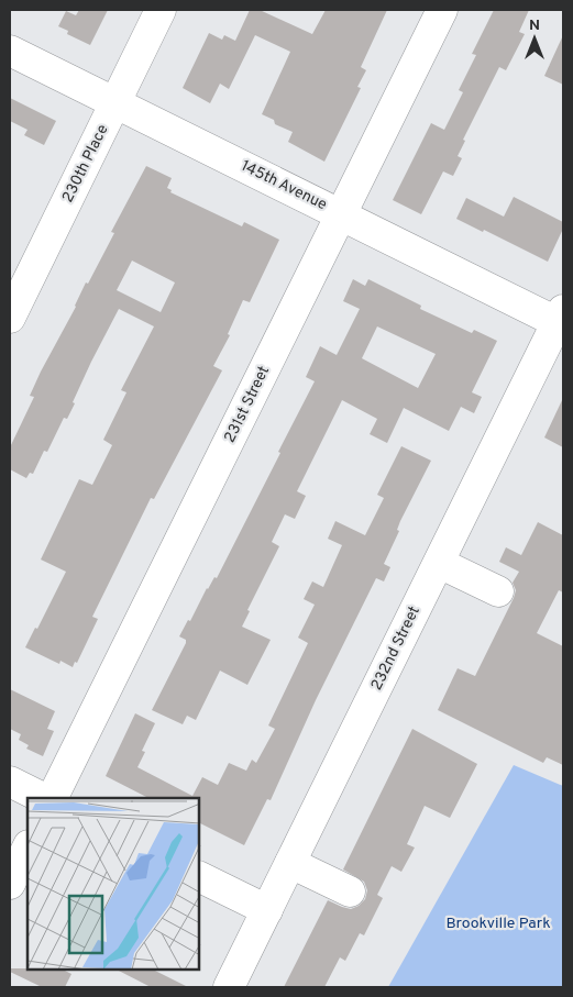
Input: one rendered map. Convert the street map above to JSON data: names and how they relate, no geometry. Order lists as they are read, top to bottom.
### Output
{
  "streets": {
    "street": [
      "230th Place",
      "145th Avenue",
      "231st Street",
      "232nd Street"
    ]
  },
  "crossings": [
    ["230th Place", "145th Avenue"],
    ["145th Avenue", "231st Street"],
    ["145th Avenue", "232nd Street"]
  ],
  "parks": ["Brookville Park"],
  "north": "top"
}
